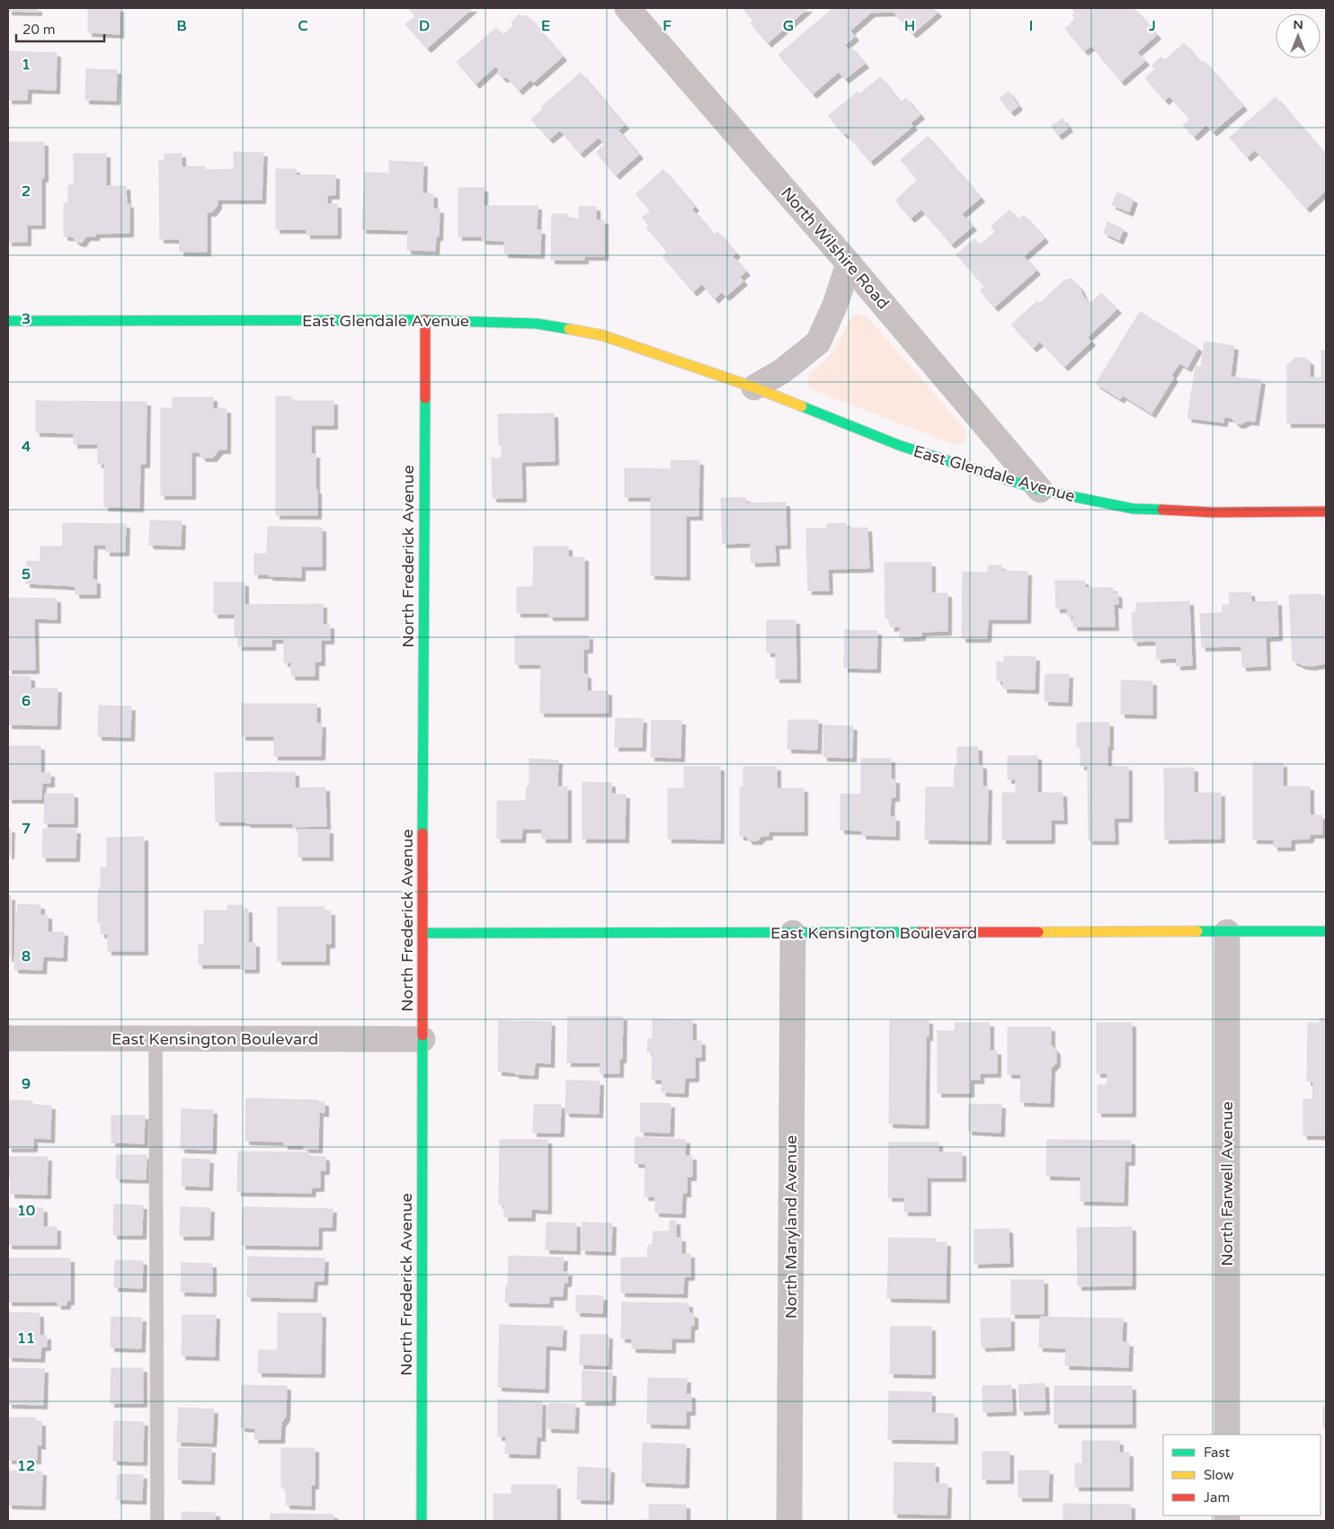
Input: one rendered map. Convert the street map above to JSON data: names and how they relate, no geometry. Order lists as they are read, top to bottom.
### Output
{
  "streets": {
    "street": [
      "North Wilshire Road",
      "East Glendale Avenue",
      "North Frederick Avenue",
      "East Kensington Boulevard",
      "North Farwell Avenue",
      "North Maryland Avenue"
    ]
  },
  "crossings": [
    ["North Wilshire Road", "East Glendale Avenue"],
    ["East Glendale Avenue", "North Frederick Avenue"],
    ["North Frederick Avenue", "East Kensington Boulevard"],
    ["East Kensington Boulevard", "North Farwell Avenue"],
    ["East Kensington Boulevard", "North Maryland Avenue"]
  ],
  "legend": ["Fast", "Slow", "Jam"],
  "scale_bar": "20 m",
  "north": "top",
  "grid": {
    "columns": [
      "B",
      "C",
      "D",
      "E",
      "F",
      "G",
      "H",
      "I",
      "J"
    ],
    "rows": [
      "1",
      "2",
      "3",
      "4",
      "5",
      "6",
      "7",
      "8",
      "9",
      "10",
      "11",
      "12"
    ]
  }
}
